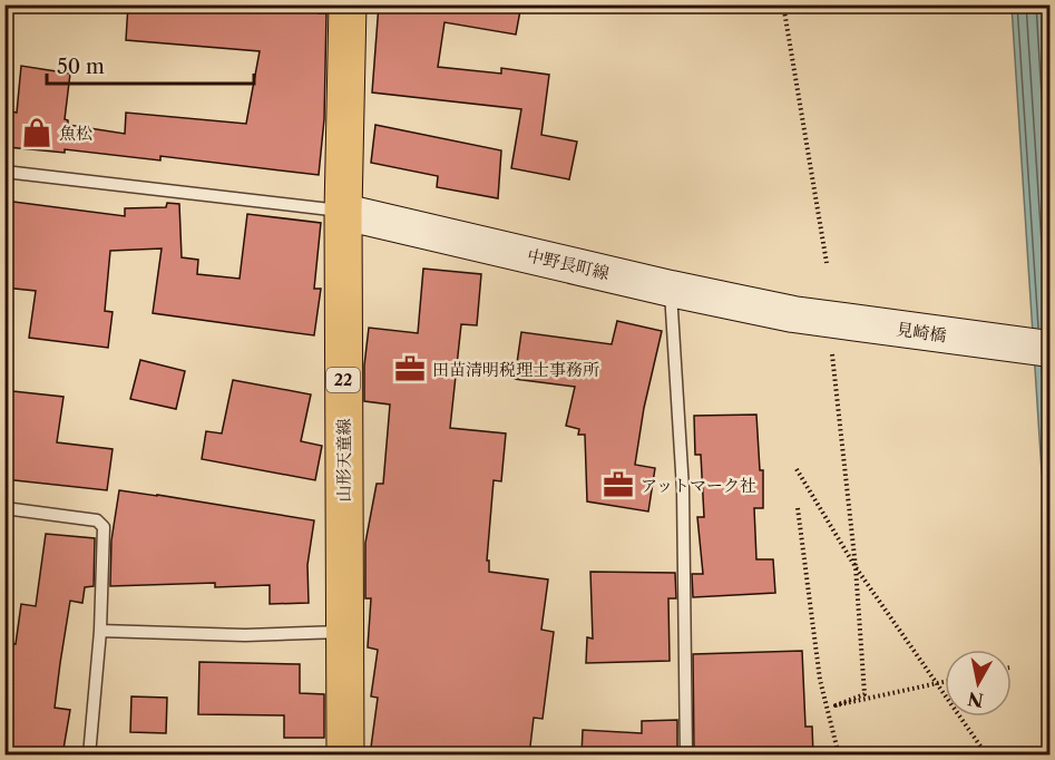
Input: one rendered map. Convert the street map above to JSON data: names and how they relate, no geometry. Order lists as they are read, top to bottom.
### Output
{
  "streets": {
    "main road": [
      "中野長町線",
      "見崎橋",
      "22",
      "山形天童線"
    ]
  },
  "crossings": [
    ["中野長町線", "見崎橋"],
    ["中野長町線", "山形天童線"]
  ],
  "places": {
    "shop": ["魚松"],
    "office": ["田苗清明税理士事務所", "アットマーク社"]
  },
  "scale_bar": "50 m",
  "north": "bottom"
}
